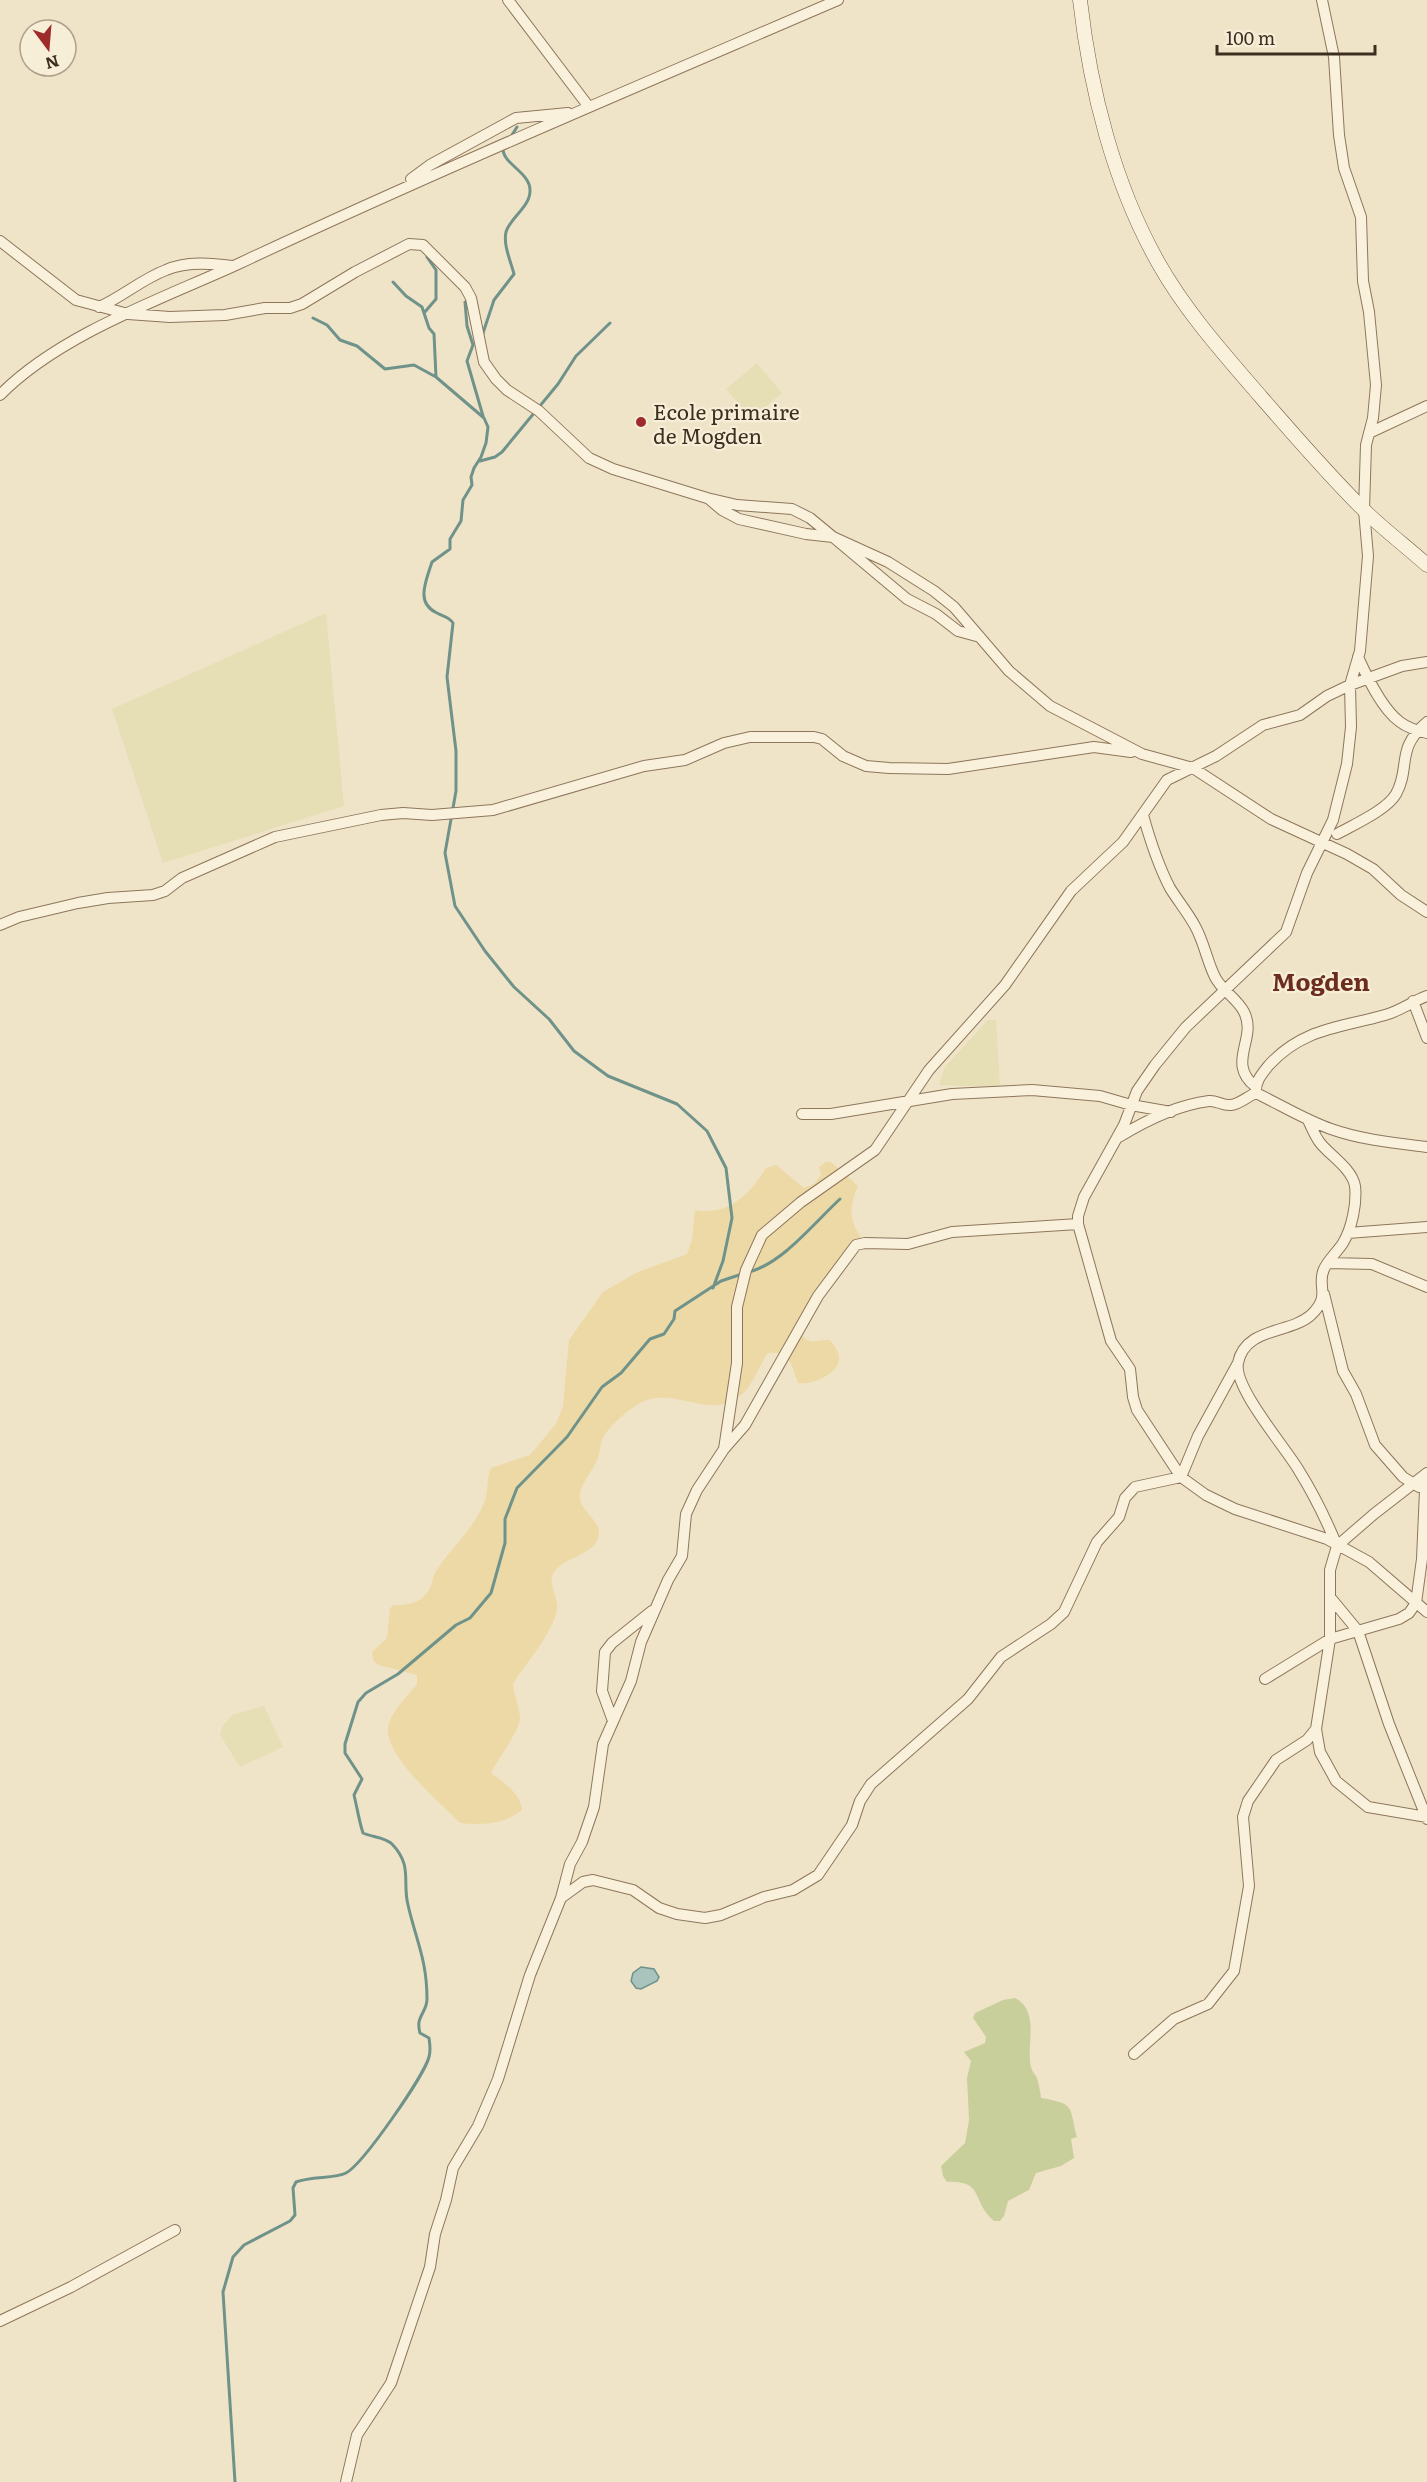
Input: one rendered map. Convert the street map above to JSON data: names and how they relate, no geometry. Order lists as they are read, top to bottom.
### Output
{
  "districts": ["Mogden"],
  "places": ["Ecole primaire de Mogden"],
  "scale_bar": "100 m",
  "north": "bottom"
}
